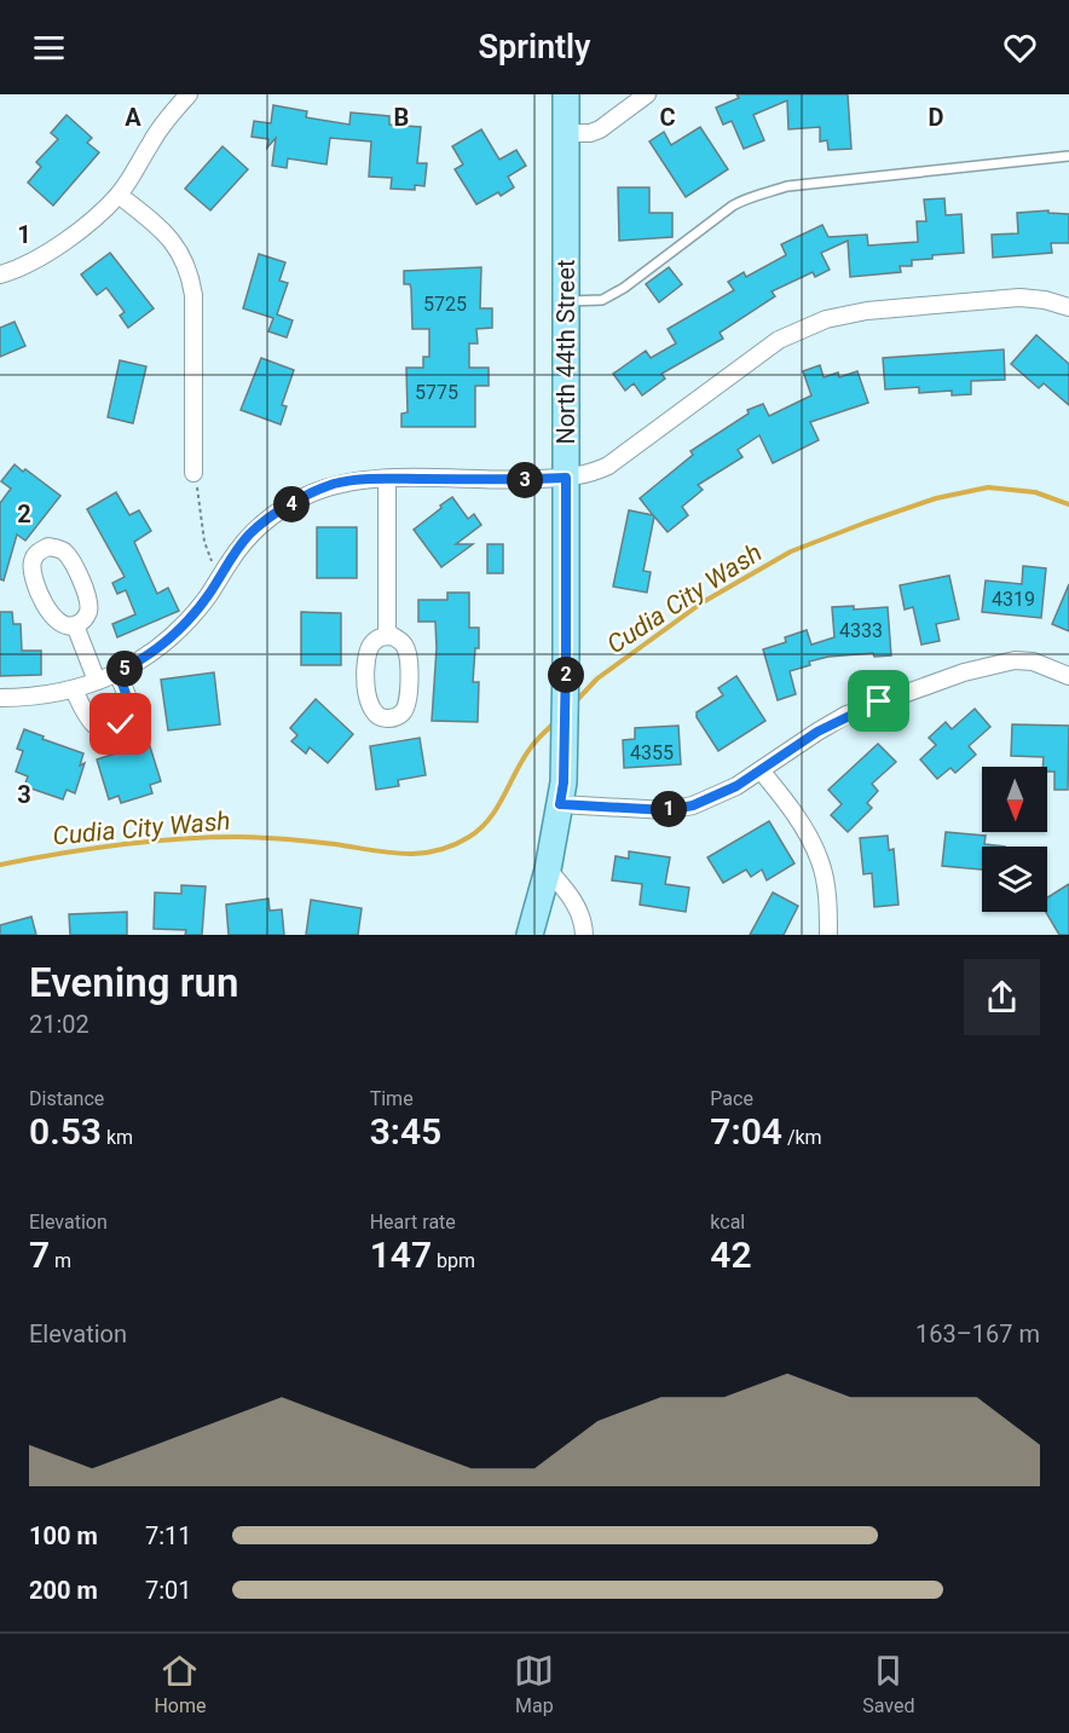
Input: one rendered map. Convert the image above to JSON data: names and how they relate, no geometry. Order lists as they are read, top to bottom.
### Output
{
  "streets": {
    "main road": ["North 44th Street"]
  },
  "water": ["Cudia City Wash"],
  "house_numbers": [
    "5725",
    "5775",
    "4319",
    "4333",
    "4355"
  ],
  "north": "bottom",
  "page": {
    "header": "Sprintly",
    "pins": [
      "3",
      "4",
      "5",
      "2",
      "1"
    ],
    "heading": ["Evening run", "21:02"],
    "stats": [
      ["Distance", "0.53 km"],
      ["Time", "3:45"],
      ["Pace", "7:04 /km"],
      ["Elevation", "7 m"],
      ["Heart rate", "147 bpm"],
      ["kcal", "42"]
    ],
    "chart": ["Elevation", "163–167 m"],
    "list": [
      {
        "name": "100 m",
        "note": "7:11"
      },
      {
        "name": "200 m",
        "note": "7:01"
      }
    ],
    "tabs": ["Home", "Map", "Saved"]
  },
  "grid": {
    "columns": [
      "A",
      "B",
      "C",
      "D"
    ],
    "rows": ["1", "2", "3"]
  }
}
